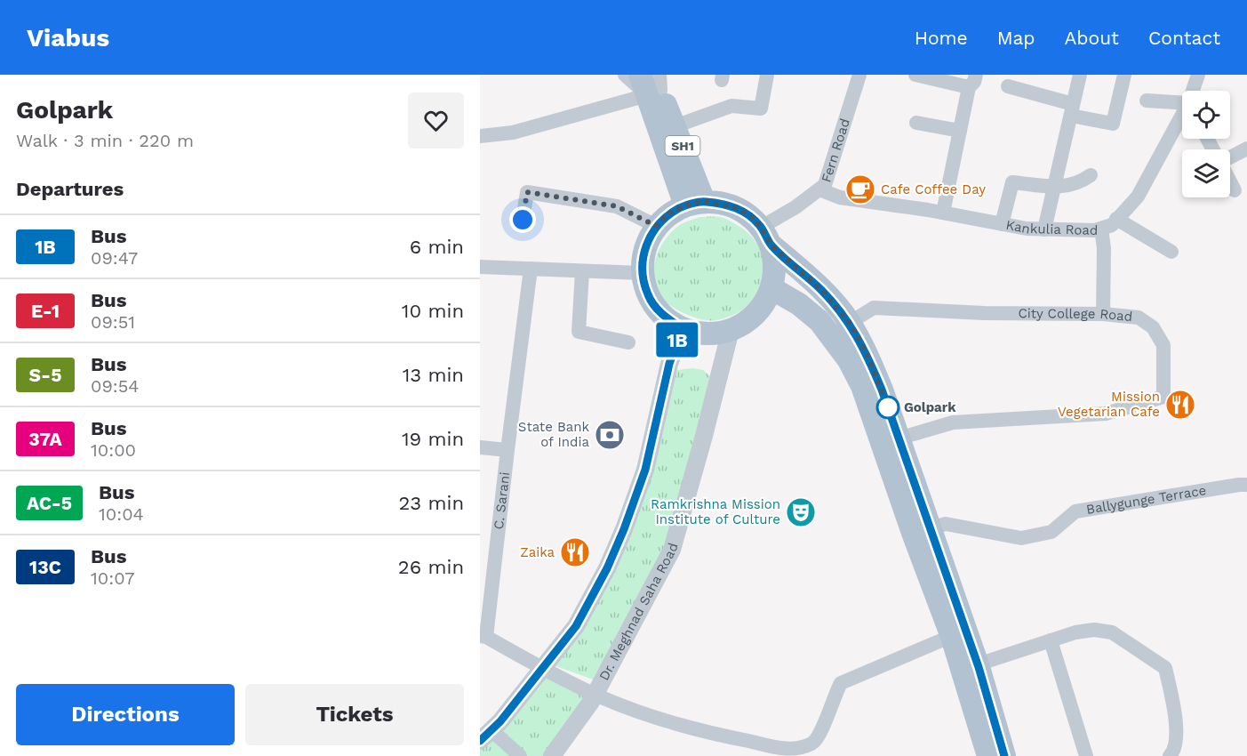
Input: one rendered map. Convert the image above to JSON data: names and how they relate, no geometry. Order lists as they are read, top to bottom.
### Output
{
  "streets": {
    "main road": ["SH1"],
    "street": [
      "Fern Road",
      "Kankulia Road",
      "City College Road",
      "Ballygunge Terrace",
      "C. Sarani",
      "Dr. Meghnad Saha Road"
    ]
  },
  "crossings": [
    ["SH1", "Fern Road"],
    ["SH1", "Dr. Meghnad Saha Road"],
    ["Fern Road", "Kankulia Road"],
    ["Fern Road", "Dr. Meghnad Saha Road"]
  ],
  "places": {
    "cafe": ["Cafe Coffee Day"],
    "restaurant": ["Mission Vegetarian Cafe", "Zaika"],
    "other": ["Golpark"],
    "bank": ["State Bank of India"],
    "theatre": ["Ramkrishna Mission Institute of Culture"]
  },
  "lines": ["bus line 1B"],
  "page": {
    "header": "Viabus",
    "nav": [
      "Home",
      "Map",
      "About",
      "Contact"
    ],
    "heading": [
      ["Golpark", "Walk · 3 min · 220 m"],
      "Departures"
    ],
    "on_map": "1B",
    "list": [
      {
        "mark": "1B",
        "name": "Bus",
        "note": "09:47",
        "value": "6 min"
      },
      {
        "mark": "E-1",
        "name": "Bus",
        "note": "09:51",
        "value": "10 min"
      },
      {
        "mark": "S-5",
        "name": "Bus",
        "note": "09:54",
        "value": "13 min"
      },
      {
        "mark": "37A",
        "name": "Bus",
        "note": "10:00",
        "value": "19 min"
      },
      {
        "mark": "AC-5",
        "name": "Bus",
        "note": "10:04",
        "value": "23 min"
      },
      {
        "mark": "13C",
        "name": "Bus",
        "note": "10:07",
        "value": "26 min"
      }
    ],
    "buttons": ["Directions", "Tickets"]
  }
}
